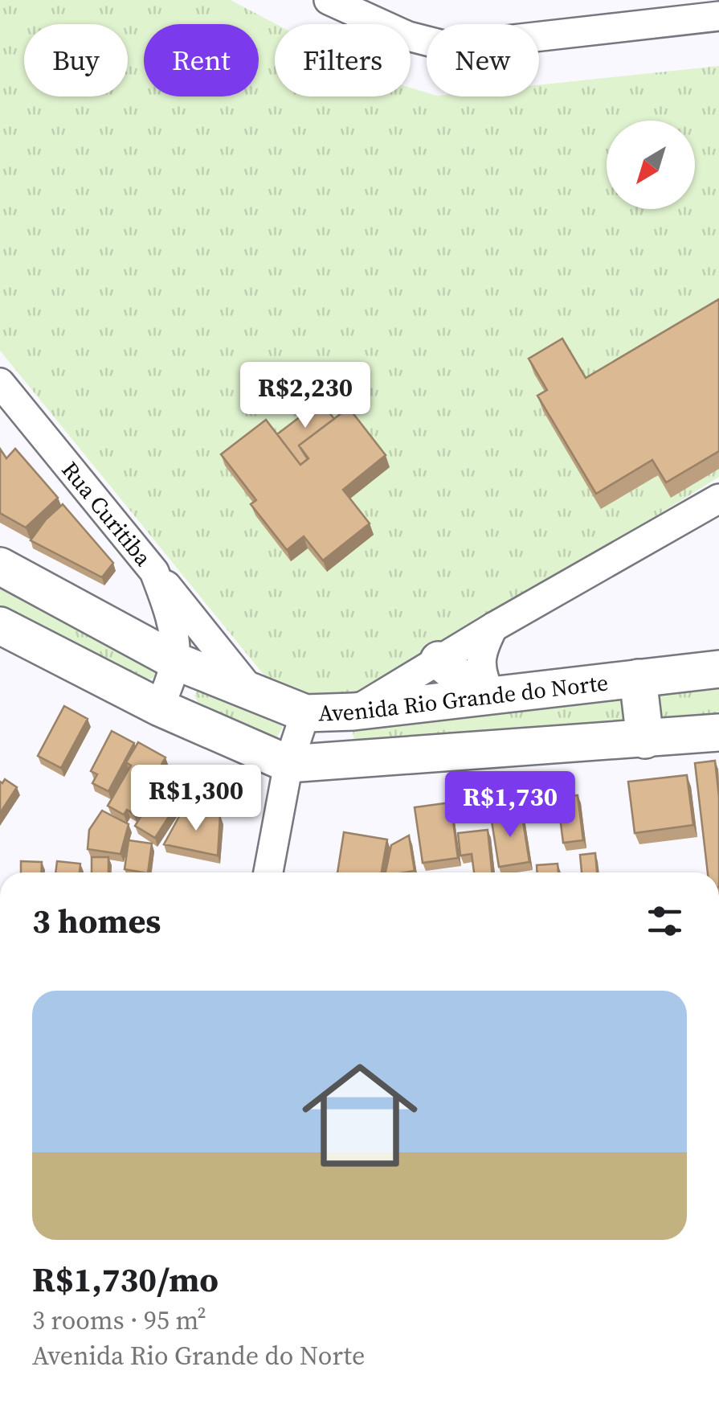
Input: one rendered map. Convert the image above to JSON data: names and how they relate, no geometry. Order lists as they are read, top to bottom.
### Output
{
  "streets": {
    "main road": ["Avenida Rio Grande do Norte"],
    "street": ["Rua Curitiba"]
  },
  "crossings": [
    ["Rua Curitiba", "Avenida Rio Grande do Norte"]
  ],
  "north": "bottom left",
  "page": {
    "chip": [
      "Buy",
      "Rent",
      "Filters",
      "New"
    ],
    "price": ["R$2,230", "R$1,300", "R$1,730"],
    "heading": "3 homes",
    "list": [
      {
        "name": "R$1,730/mo",
        "note": "3 rooms · 95 m² · Avenida Rio Grande do Norte"
      }
    ]
  }
}
